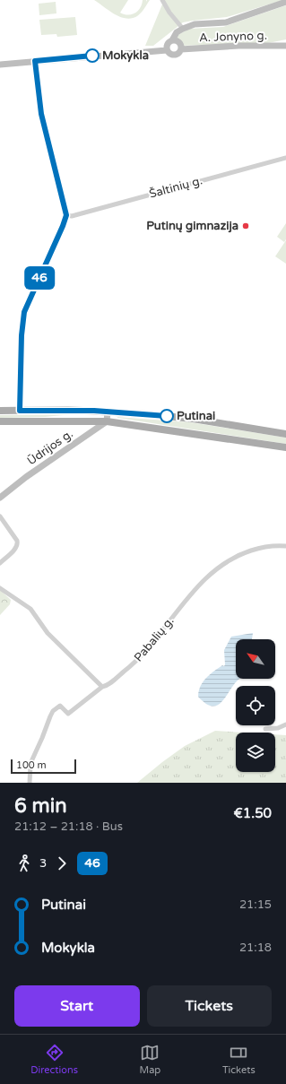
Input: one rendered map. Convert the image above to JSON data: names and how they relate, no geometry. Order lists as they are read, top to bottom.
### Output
{
  "streets": {
    "street": [
      "A. Jonyno g.",
      "Šaltinių g.",
      "Ūdrijos g.",
      "Pabalių g."
    ]
  },
  "places": ["Mokykla", "Putinų gimnazija", "Putinai"],
  "lines": ["bus line 46"],
  "scale_bar": "100 m",
  "north": "top left",
  "page": {
    "on_map": "46",
    "scale": "100 m",
    "heading": ["6 min", "21:12 – 21:18 · Bus", "€1.50"],
    "legs": ["3", "46"],
    "list": [
      {
        "name": "Putinai",
        "value": "21:15"
      },
      {
        "name": "Mokykla",
        "value": "21:18"
      }
    ],
    "buttons": ["Start", "Tickets"],
    "tabs": ["Directions", "Map", "Tickets"]
  }
}
